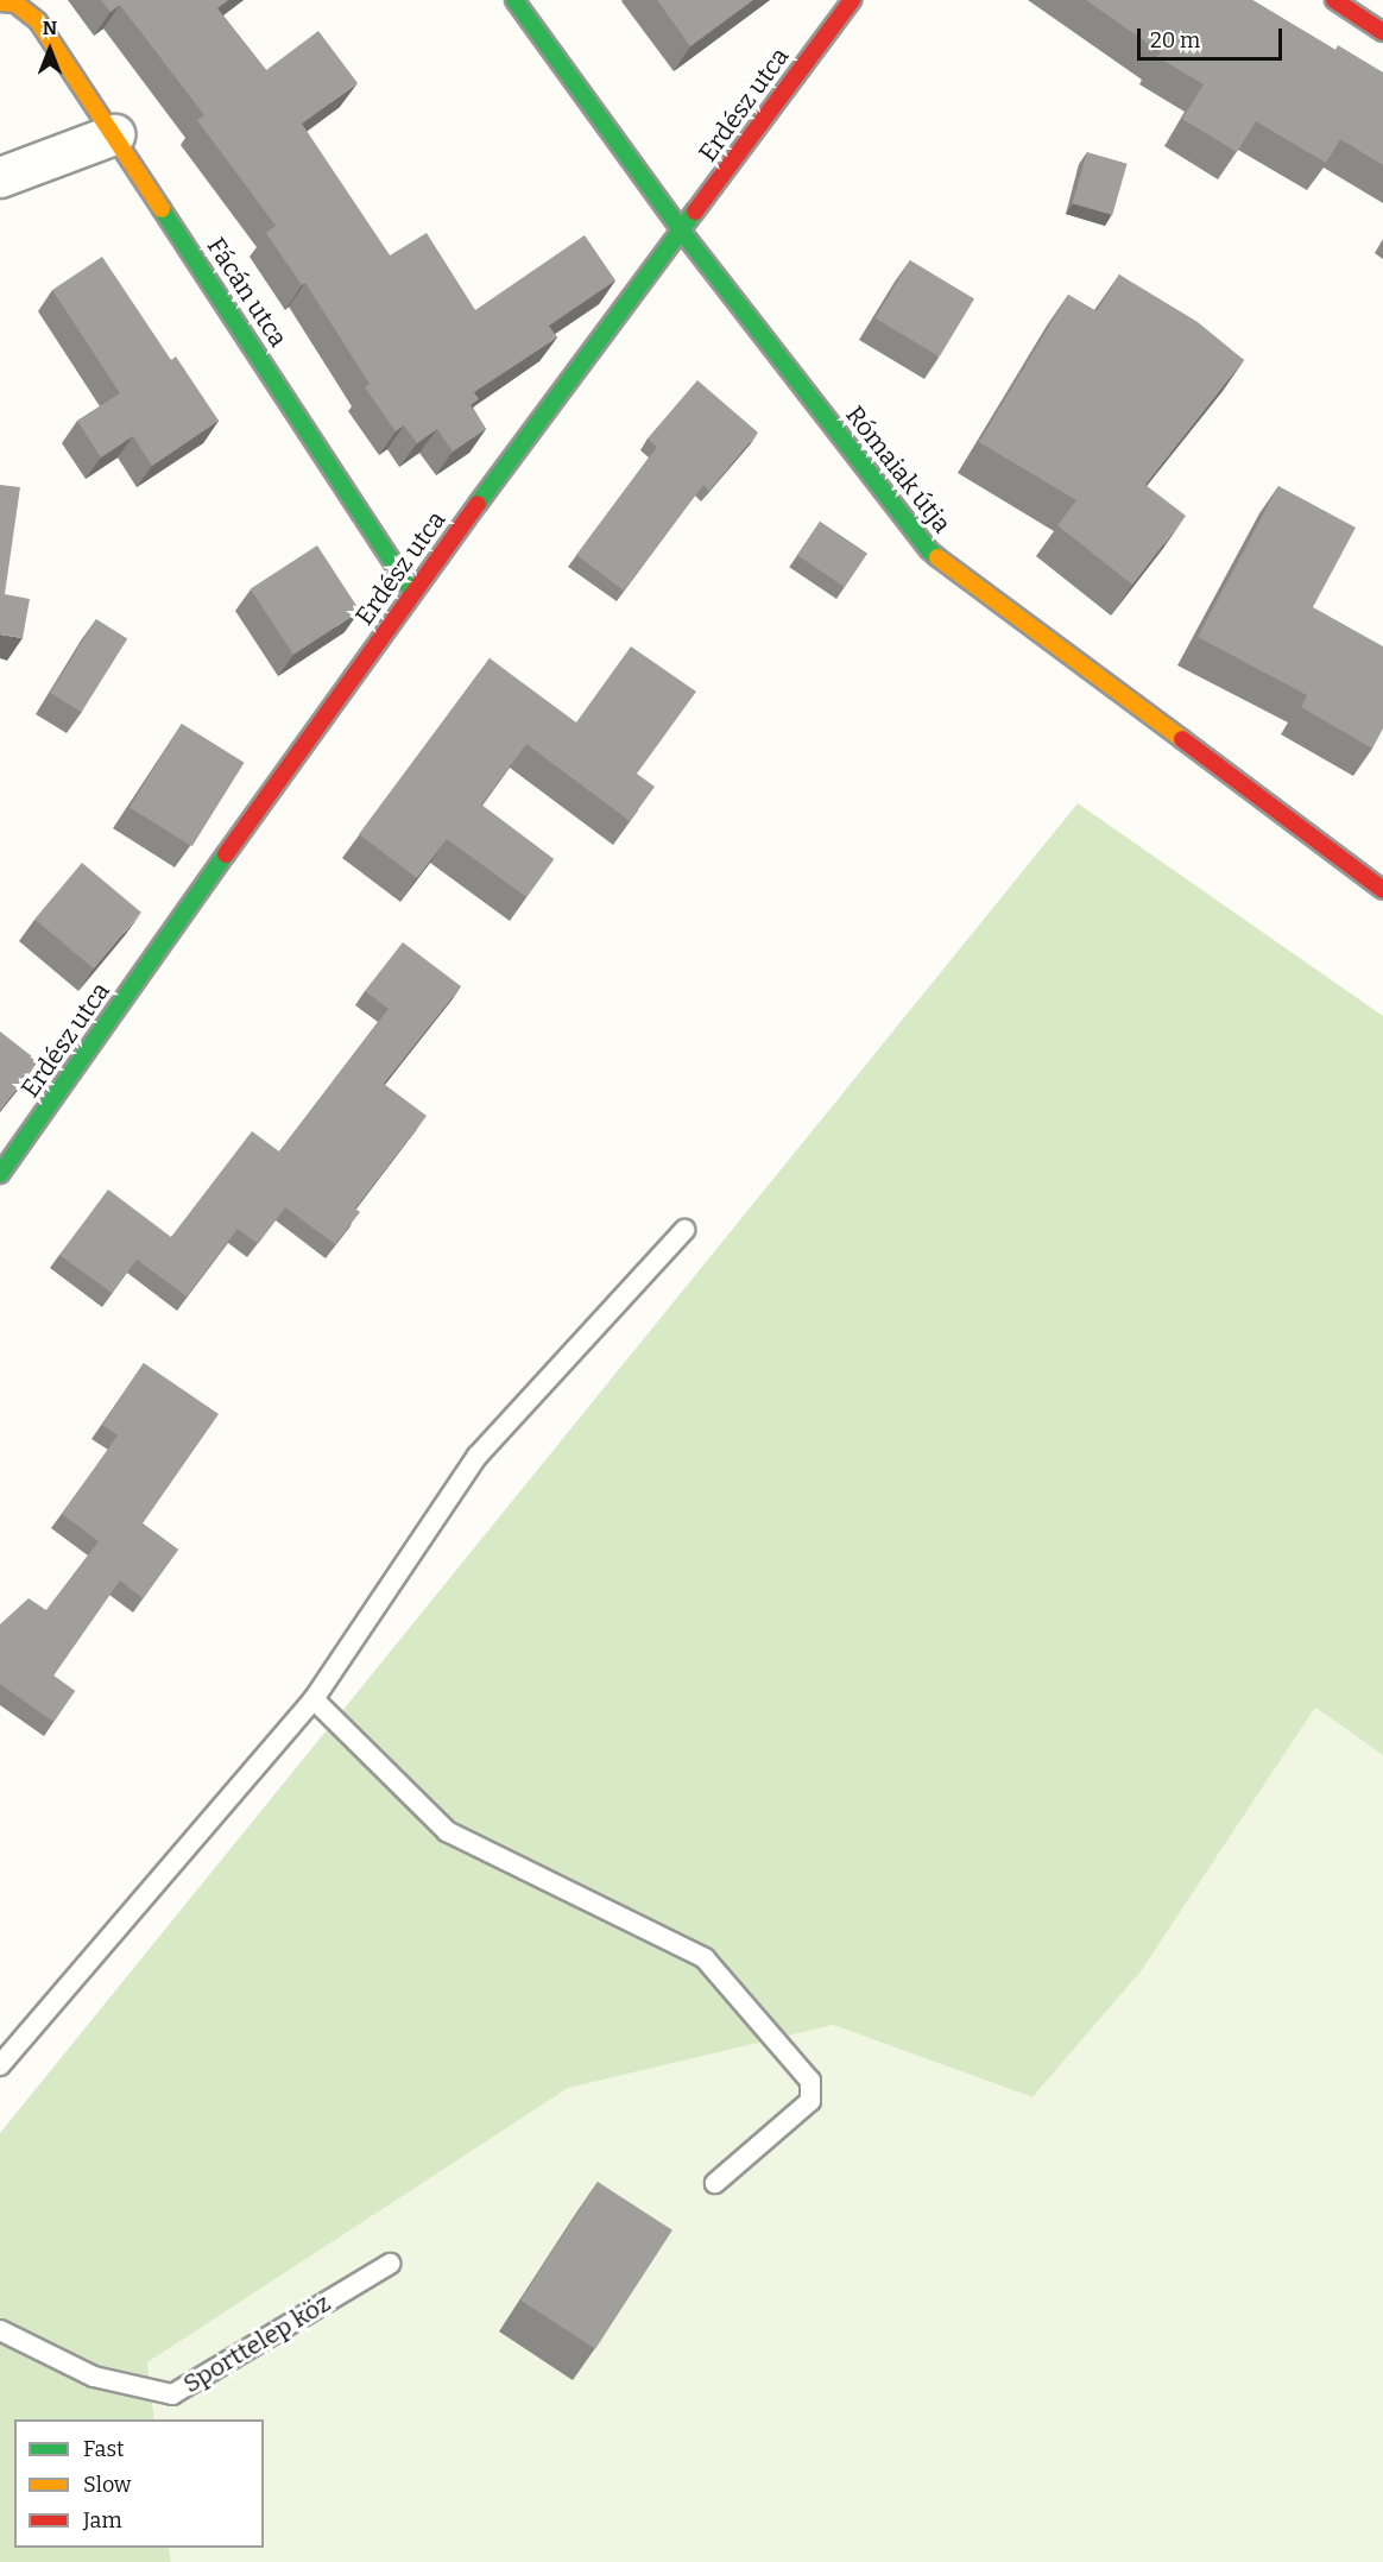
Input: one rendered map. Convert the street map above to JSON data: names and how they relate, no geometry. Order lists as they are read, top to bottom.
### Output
{
  "streets": {
    "street": ["Erdész utca", "Fácán utca", "Rómaiak útja"],
    "lane": ["Sporttelep köz"]
  },
  "crossings": [
    ["Erdész utca", "Fácán utca"],
    ["Erdész utca", "Rómaiak útja"]
  ],
  "legend": ["Fast", "Slow", "Jam"],
  "scale_bar": "20 m",
  "north": "top"
}
